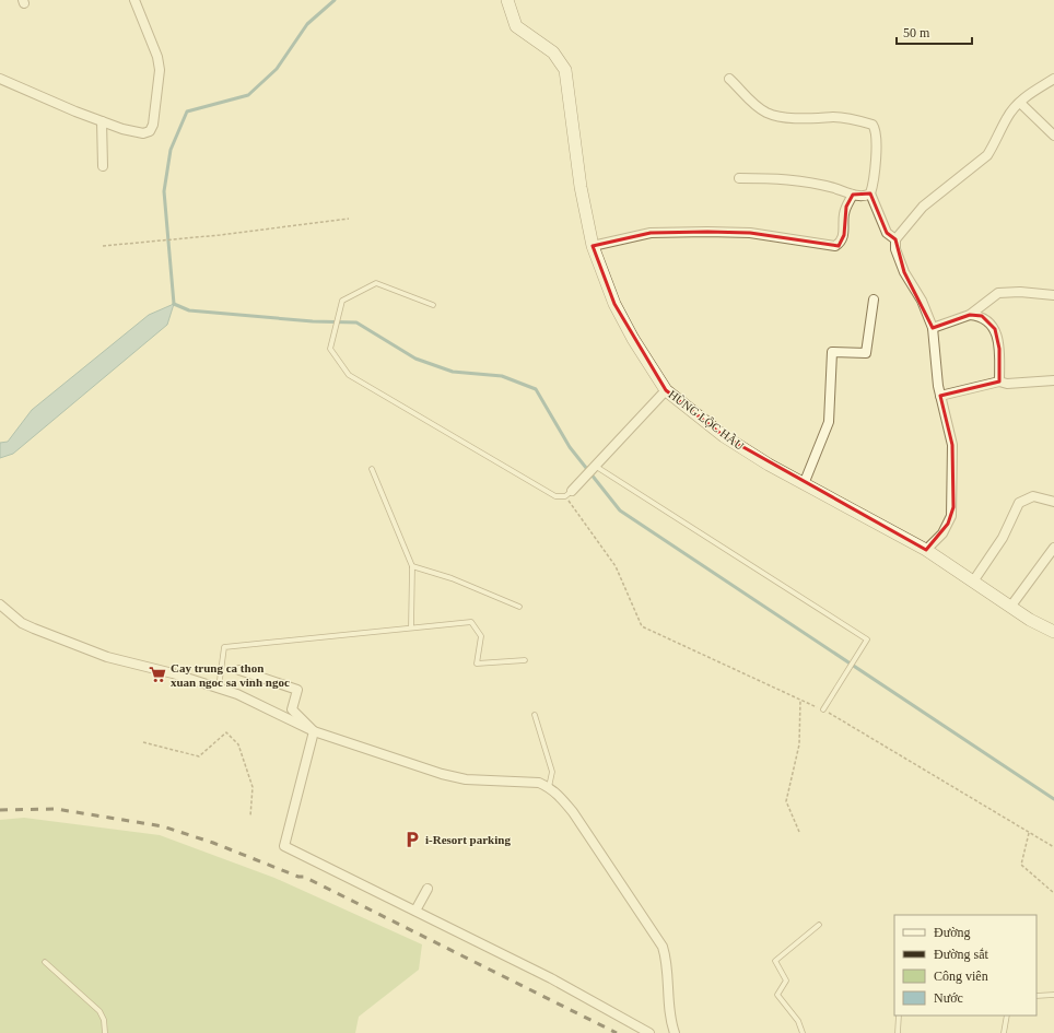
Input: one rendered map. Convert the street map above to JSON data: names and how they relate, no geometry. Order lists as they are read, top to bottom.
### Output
{
  "streets": {
    "street": ["HÙNG LỘC HẦU"]
  },
  "places": {
    "supermarket": ["Cay trung ca thon xuan ngoc sa vinh ngoc"],
    "parking": ["i-Resort parking"]
  },
  "legend": [
    "Đường",
    "Đường sắt",
    "Công viên",
    "Nước"
  ],
  "scale_bar": "50 m"
}
